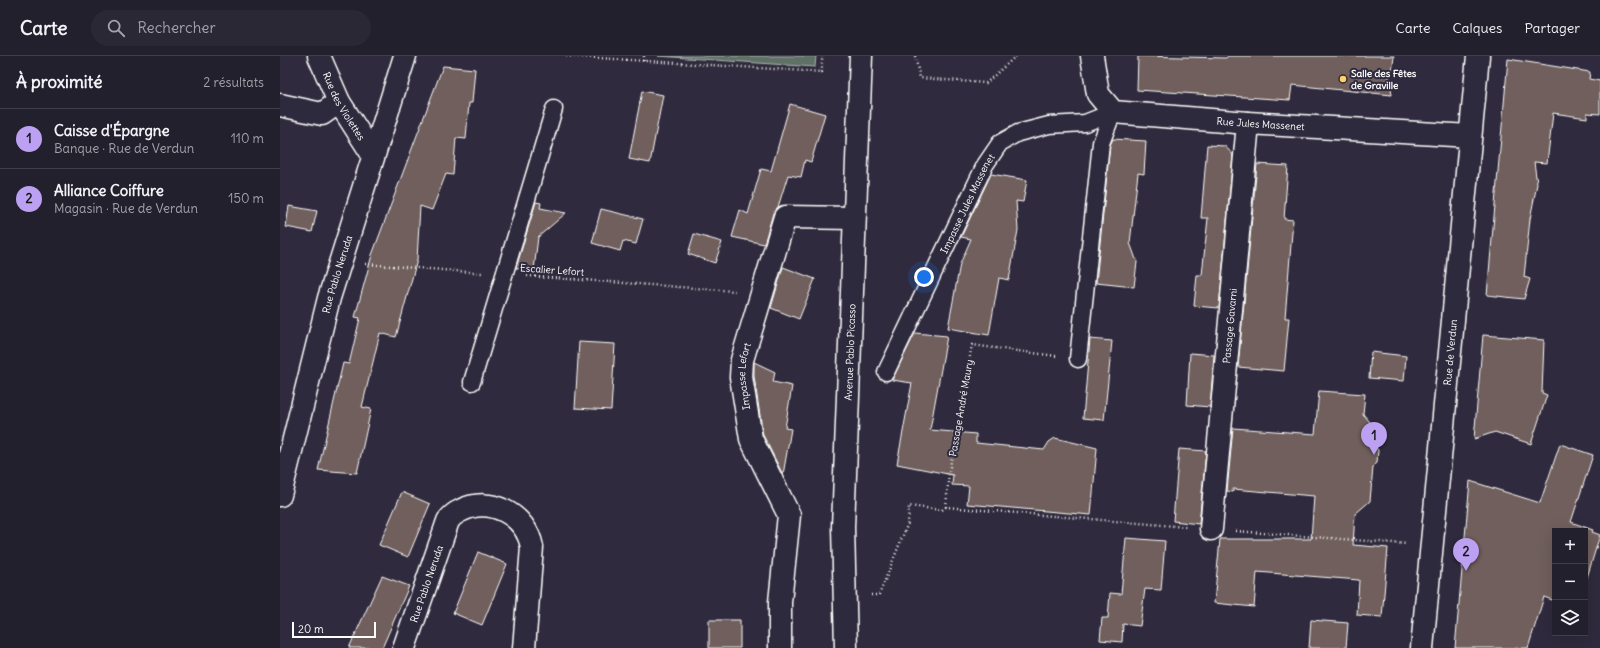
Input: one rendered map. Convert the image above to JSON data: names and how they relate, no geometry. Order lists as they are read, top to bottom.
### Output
{
  "streets": {
    "street": [
      "Rue des Violettes",
      "Rue Jules Massenet",
      "Rue Pablo Neruda",
      "Passage Gavarni",
      "Avenue Pablo Picasso",
      "Rue de Verdun",
      "Impasse Lefort"
    ],
    "lane": ["Impasse Jules Massenet"],
    "path": ["Escalier Lefort", "Passage André Maury"]
  },
  "crossings": [
    ["Rue des Violettes", "Rue Pablo Neruda"],
    ["Rue Jules Massenet", "Impasse Jules Massenet"],
    ["Rue Jules Massenet", "Passage Gavarni"],
    ["Rue Jules Massenet", "Rue de Verdun"],
    ["Escalier Lefort", "Rue Pablo Neruda"],
    ["Escalier Lefort", "Impasse Lefort"],
    ["Avenue Pablo Picasso", "Impasse Lefort"]
  ],
  "places": ["Salle des Fêtes de Graville"],
  "scale_bar": "20 m",
  "page": {
    "header": "Carte",
    "search": "Rechercher",
    "nav": ["Carte", "Calques", "Partager"],
    "heading": ["À proximité", "2 résultats"],
    "list": [
      {
        "mark": "1",
        "name": "Caisse d'Épargne",
        "note": "Banque · Rue de Verdun",
        "value": "110 m"
      },
      {
        "mark": "2",
        "name": "Alliance Coiffure",
        "note": "Magasin · Rue de Verdun",
        "value": "150 m"
      }
    ],
    "pins": ["1", "2"],
    "map_buttons": ["+", "−"],
    "scale": "20 m"
  }
}
